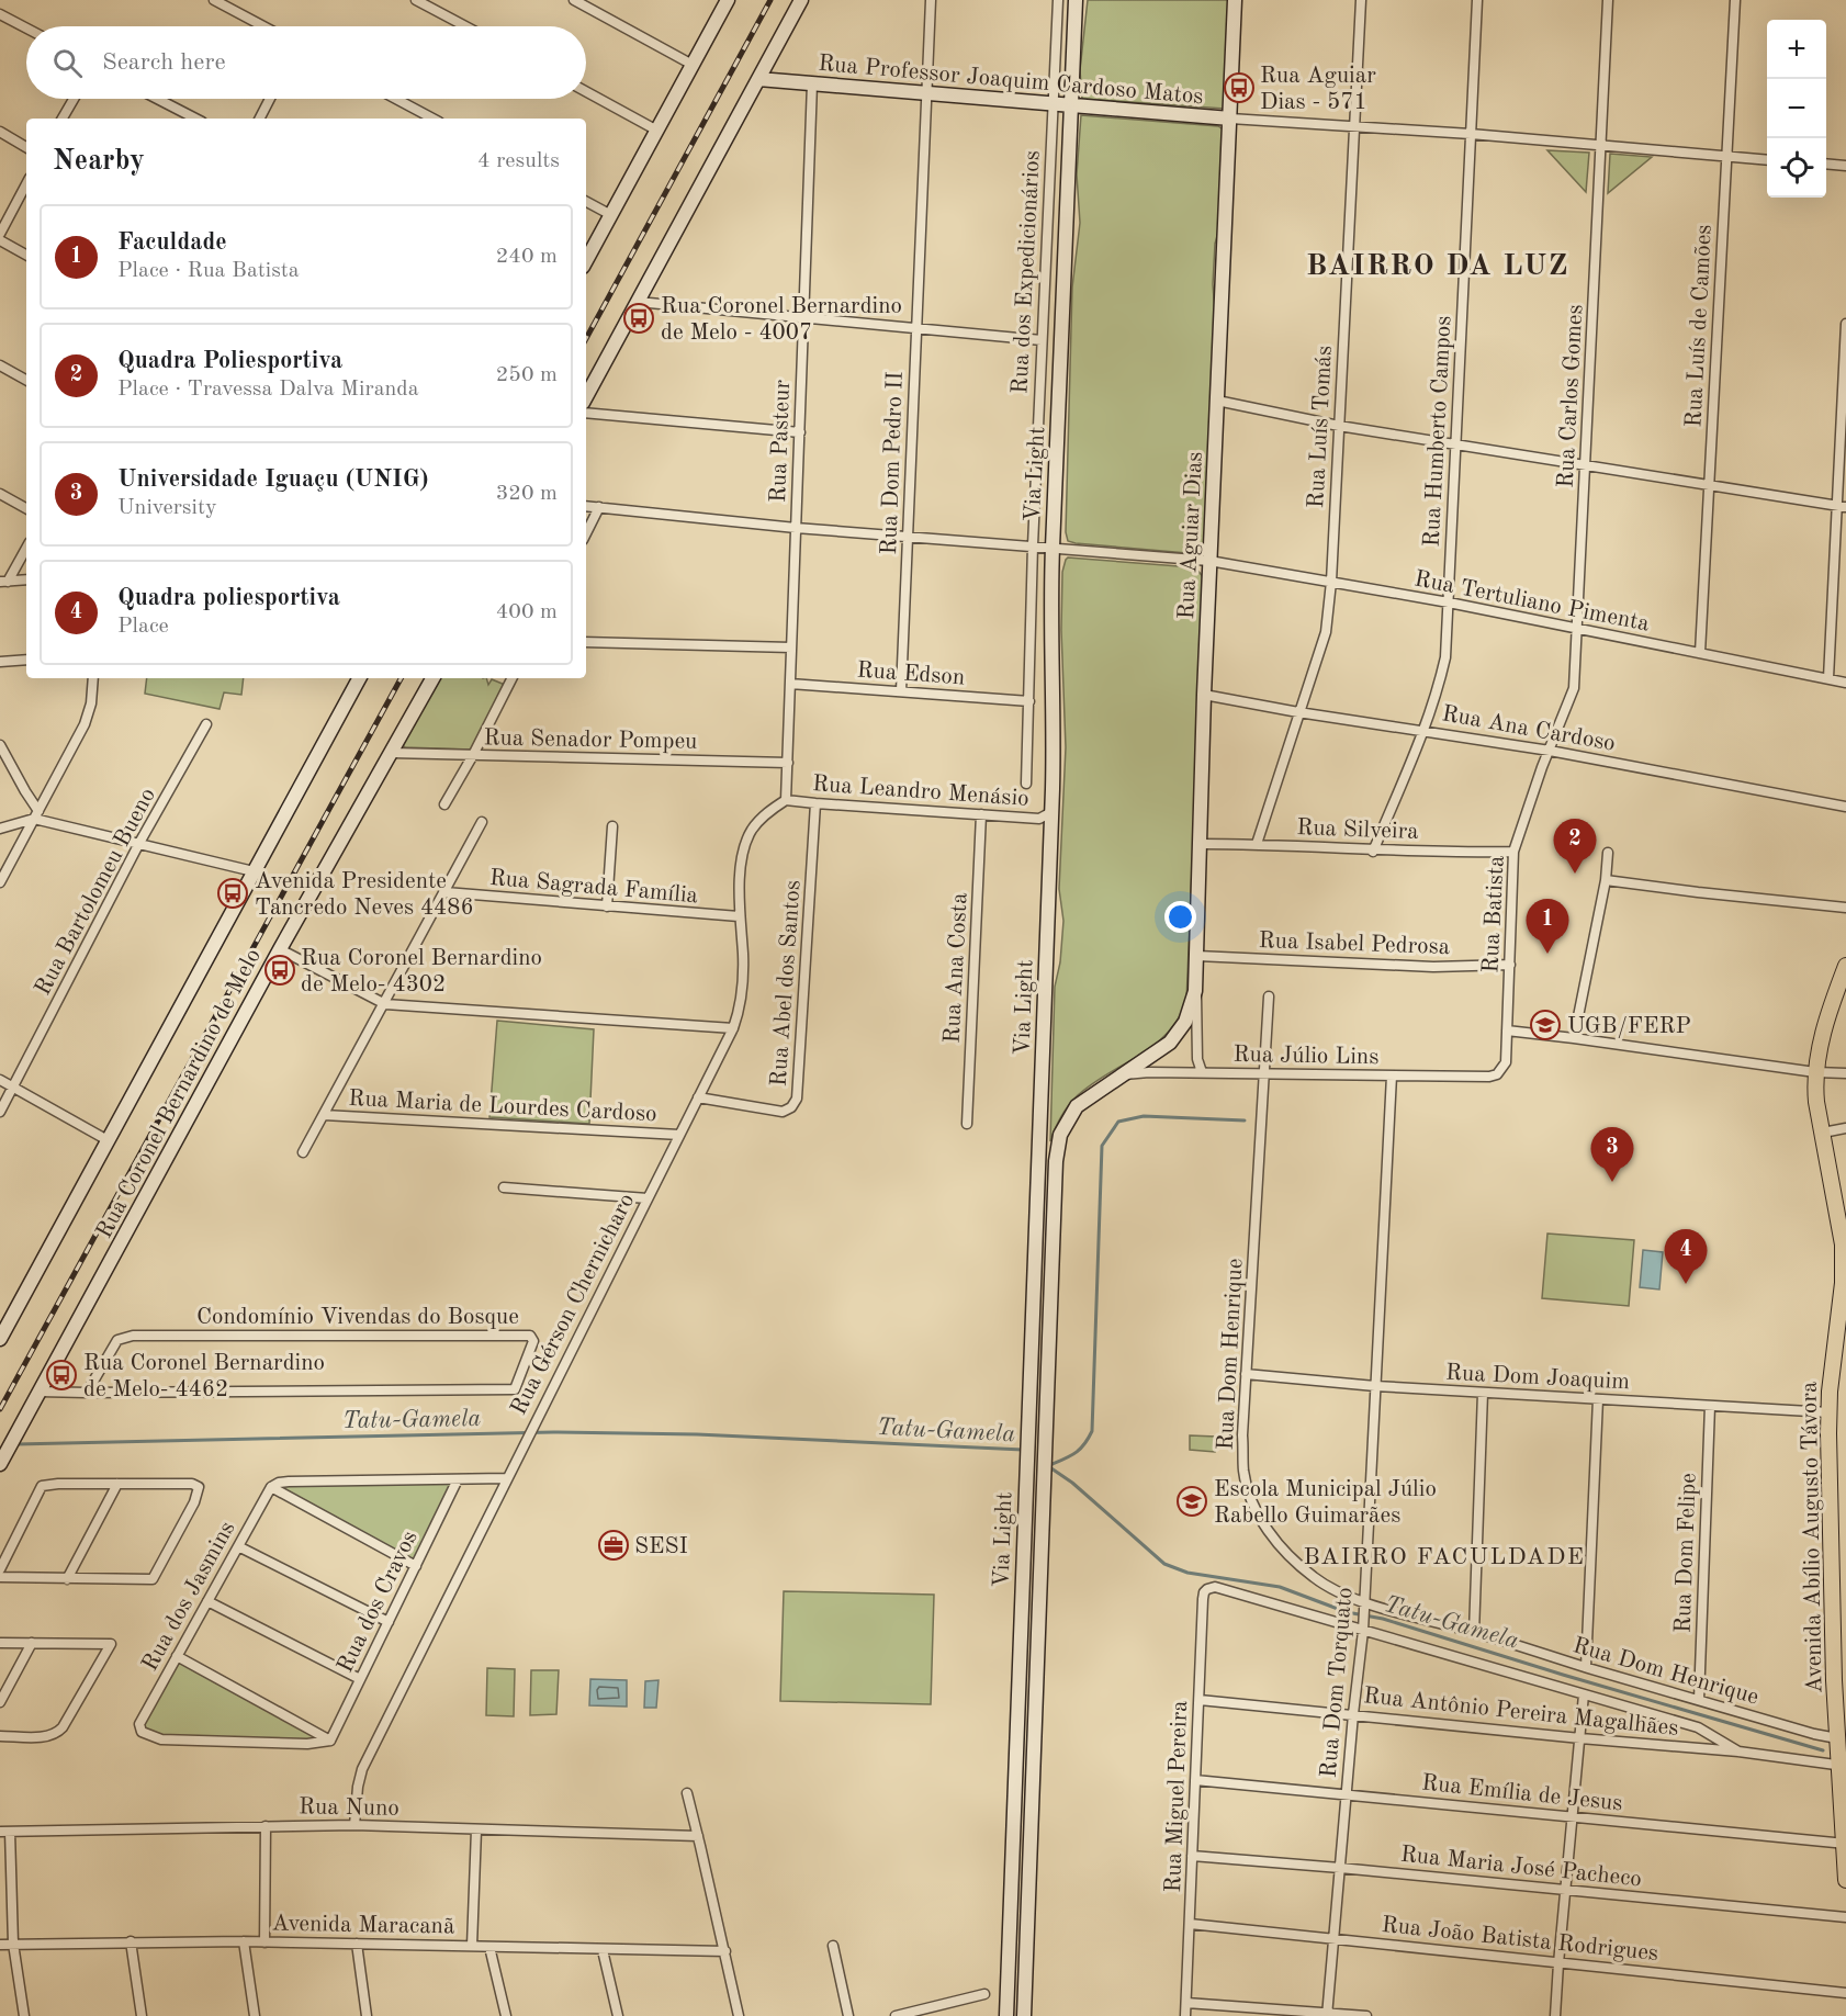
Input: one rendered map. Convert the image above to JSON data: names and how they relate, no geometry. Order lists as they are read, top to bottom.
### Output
{
  "streets": {
    "main road": ["Avenida Abílio Augusto Távora"],
    "street": [
      "Rua Professor Joaquim Cardoso Matos",
      "Rua dos Expedicionários",
      "Rua Luís de Camões",
      "Rua Carlos Gomes",
      "Rua Luís Tomás",
      "Rua Humberto Campos",
      "Rua Pasteur",
      "Rua Dom Pedro II",
      "Via Light",
      "Rua Aguiar Dias",
      "Rua Tertuliano Pimenta",
      "Rua Edson",
      "Rua Ana Cardoso",
      "Rua Senador Pompeu",
      "Rua Leandro Menásio",
      "Rua Silveira",
      "Rua Sagrada Família",
      "Rua Bartolomeu Bueno",
      "Rua Batista",
      "Rua Isabel Pedrosa",
      "Rua Ana Costa",
      "Rua Abel dos Santos",
      "Rua Júlio Lins",
      "Rua Coronel Bernardino de Melo",
      "Rua Maria de Lourdes Cardoso",
      "Rua Gérson Chernicharo",
      "Condomínio Vivendas do Bosque",
      "Rua Dom Henrique",
      "Rua Dom Joaquim",
      "Rua Dom Felipe",
      "Rua dos Jasmins",
      "Rua dos Cravos",
      "Rua Dom Torquato",
      "Rua Antônio Pereira Magalhães",
      "Rua Emília de Jesus",
      "Rua Miguel Pereira",
      "Rua Nuno",
      "Rua Maria José Pacheco",
      "Avenida Maracanã",
      "Rua João Batista Rodrigues"
    ]
  },
  "crossings": [
    ["Rua Professor Joaquim Cardoso Matos", "Rua dos Expedicionários"],
    ["Rua Professor Joaquim Cardoso Matos", "Rua Luís de Camões"],
    ["Rua Professor Joaquim Cardoso Matos", "Rua Carlos Gomes"],
    ["Rua Professor Joaquim Cardoso Matos", "Rua Luís Tomás"],
    ["Rua Professor Joaquim Cardoso Matos", "Rua Humberto Campos"],
    ["Rua Professor Joaquim Cardoso Matos", "Rua Pasteur"],
    ["Rua Professor Joaquim Cardoso Matos", "Rua Dom Pedro II"],
    ["Rua Professor Joaquim Cardoso Matos", "Via Light"],
    ["Rua Professor Joaquim Cardoso Matos", "Rua Aguiar Dias"],
    ["Rua dos Expedicionários", "Rua Tertuliano Pimenta"],
    ["Rua dos Expedicionários", "Rua Edson"],
    ["Rua Luís de Camões", "Rua Tertuliano Pimenta"],
    ["Rua Carlos Gomes", "Rua Tertuliano Pimenta"],
    ["Rua Carlos Gomes", "Rua Ana Cardoso"],
    ["Rua Carlos Gomes", "Rua Batista"],
    ["Rua Luís Tomás", "Rua Tertuliano Pimenta"],
    ["Rua Luís Tomás", "Rua Ana Cardoso"],
    ["Rua Luís Tomás", "Rua Silveira"],
    ["Rua Humberto Campos", "Rua Tertuliano Pimenta"],
    ["Rua Humberto Campos", "Rua Ana Cardoso"],
    ["Rua Humberto Campos", "Rua Silveira"],
    ["Rua Pasteur", "Rua Tertuliano Pimenta"],
    ["Rua Pasteur", "Rua Edson"],
    ["Rua Pasteur", "Rua Senador Pompeu"],
    ["Rua Pasteur", "Rua Leandro Menásio"],
    ["Rua Pasteur", "Rua Gérson Chernicharo"],
    ["Rua Dom Pedro II", "Rua Tertuliano Pimenta"],
    ["Rua Dom Pedro II", "Rua Edson"],
    ["Via Light", "Rua Aguiar Dias"],
    ["Via Light", "Rua Tertuliano Pimenta"],
    ["Via Light", "Rua Leandro Menásio"],
    ["Via Light", "Rua Júlio Lins"],
    ["Rua Aguiar Dias", "Rua Tertuliano Pimenta"],
    ["Rua Aguiar Dias", "Rua Ana Cardoso"],
    ["Rua Aguiar Dias", "Rua Silveira"],
    ["Rua Aguiar Dias", "Rua Isabel Pedrosa"],
    ["Rua Aguiar Dias", "Rua Júlio Lins"],
    ["Rua Ana Cardoso", "Rua Batista"],
    ["Rua Senador Pompeu", "Rua Coronel Bernardino de Melo"],
    ["Rua Leandro Menásio", "Rua Ana Costa"],
    ["Rua Leandro Menásio", "Rua Abel dos Santos"],
    ["Rua Leandro Menásio", "Rua Gérson Chernicharo"],
    ["Rua Silveira", "Rua Batista"],
    ["Rua Sagrada Família", "Rua Gérson Chernicharo"],
    ["Rua Batista", "Rua Isabel Pedrosa"],
    ["Rua Batista", "Rua Júlio Lins"],
    ["Rua Abel dos Santos", "Rua Gérson Chernicharo"],
    ["Rua Júlio Lins", "Rua Dom Henrique"],
    ["Rua Júlio Lins", "Rua Dom Torquato"],
    ["Rua Coronel Bernardino de Melo", "Condomínio Vivendas do Bosque"],
    ["Rua Maria de Lourdes Cardoso", "Rua Gérson Chernicharo"],
    ["Rua Gérson Chernicharo", "Rua Nuno"],
    ["Rua Dom Henrique", "Rua Dom Joaquim"],
    ["Rua Dom Henrique", "Avenida Abílio Augusto Távora"],
    ["Rua Dom Henrique", "Rua Dom Felipe"],
    ["Rua Dom Henrique", "Rua Dom Torquato"],
    ["Rua Dom Joaquim", "Avenida Abílio Augusto Távora"],
    ["Rua Dom Joaquim", "Rua Dom Felipe"],
    ["Rua Dom Joaquim", "Rua Dom Torquato"],
    ["Avenida Abílio Augusto Távora", "Rua Antônio Pereira Magalhães"],
    ["Avenida Abílio Augusto Távora", "Rua Emília de Jesus"],
    ["Rua dos Jasmins", "Rua dos Cravos"],
    ["Rua Dom Torquato", "Rua Antônio Pereira Magalhães"],
    ["Rua Dom Torquato", "Rua Emília de Jesus"],
    ["Rua Dom Torquato", "Rua Miguel Pereira"],
    ["Rua Dom Torquato", "Rua Maria José Pacheco"],
    ["Rua Dom Torquato", "Rua João Batista Rodrigues"],
    ["Rua Antônio Pereira Magalhães", "Rua Miguel Pereira"],
    ["Rua Emília de Jesus", "Rua Miguel Pereira"],
    ["Rua Miguel Pereira", "Rua Maria José Pacheco"],
    ["Rua Miguel Pereira", "Rua João Batista Rodrigues"]
  ],
  "districts": ["BAIRRO DA LUZ", "BAIRRO FACULDADE"],
  "water": ["Tatu-Gamela"],
  "places": {
    "bus stop": [
      "Rua Aguiar Dias - 571",
      "Rua Coronel Bernardino de Melo - 4007",
      "Avenida Presidente Tancredo Neves 4486",
      "Rua Coronel Bernardino de Melo- 4302",
      "Rua Coronel Bernardino de Melo- 4462"
    ],
    "school or university": ["UGB/FERP", "Escola Municipal Júlio Rabello Guimarães"],
    "office": ["SESI"]
  },
  "page": {
    "map_buttons": ["+", "−"],
    "search": "Search here",
    "heading": ["Nearby", "4 results"],
    "list": [
      {
        "mark": "1",
        "name": "Faculdade",
        "note": "Place · Rua Batista",
        "value": "240 m"
      },
      {
        "mark": "2",
        "name": "Quadra Poliesportiva",
        "note": "Place · Travessa Dalva Miranda",
        "value": "250 m"
      },
      {
        "mark": "3",
        "name": "Universidade Iguaçu (UNIG)",
        "note": "University",
        "value": "320 m"
      },
      {
        "mark": "4",
        "name": "Quadra poliesportiva",
        "note": "Place",
        "value": "400 m"
      }
    ],
    "pins": [
      "2",
      "1",
      "3",
      "4"
    ]
  }
}
